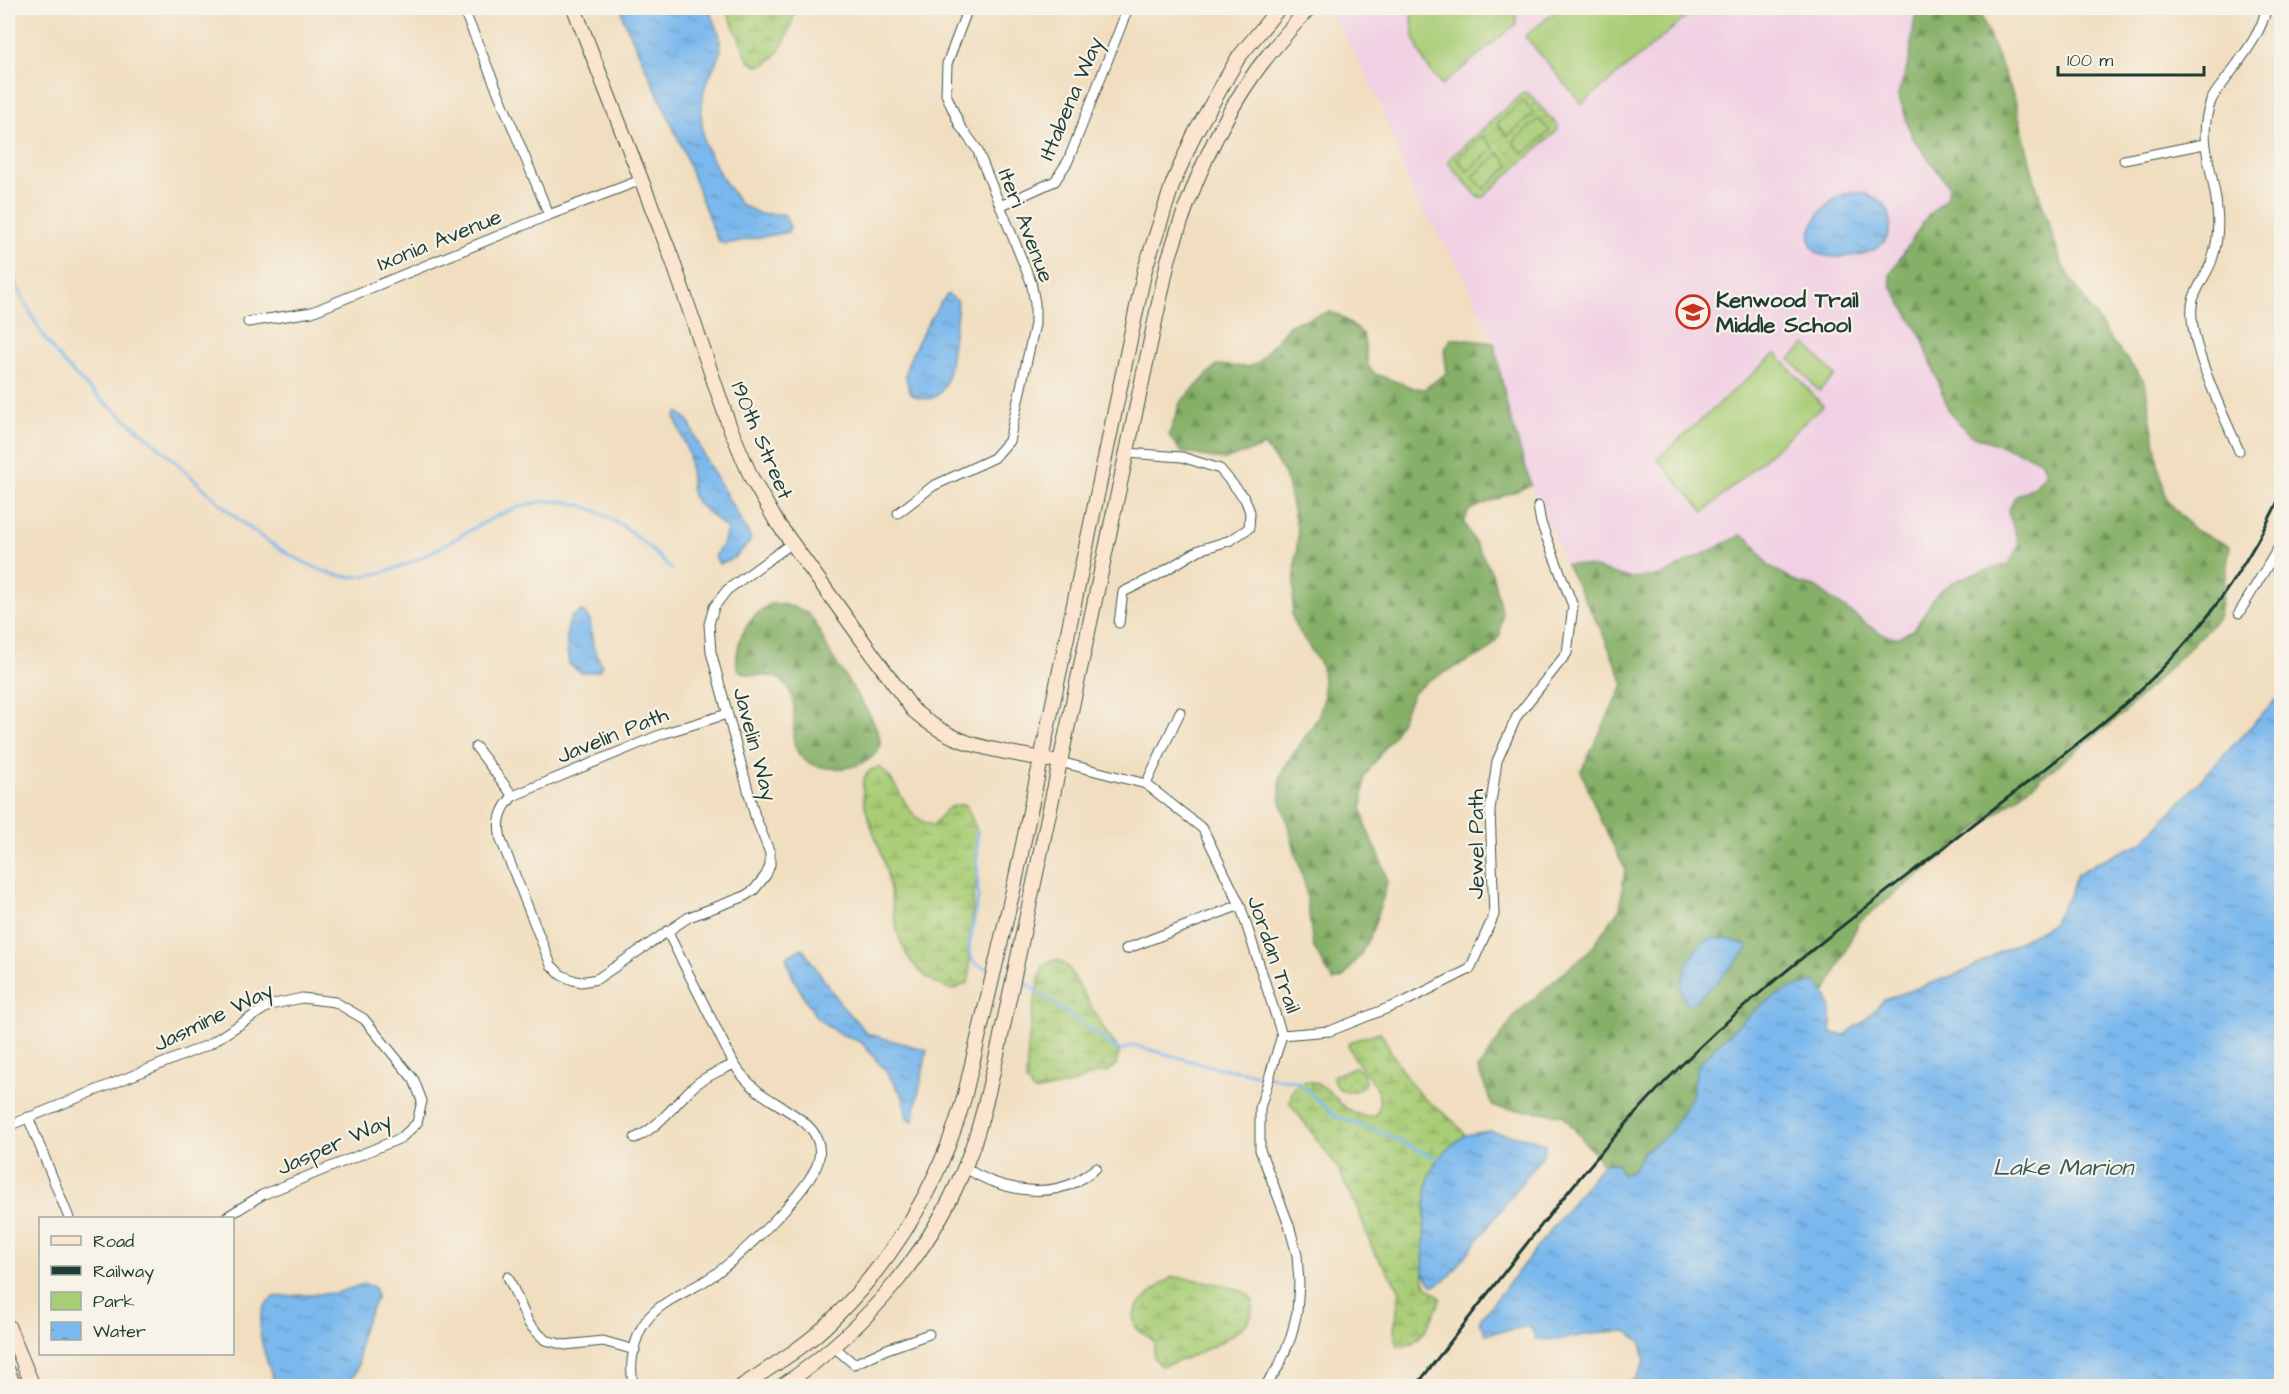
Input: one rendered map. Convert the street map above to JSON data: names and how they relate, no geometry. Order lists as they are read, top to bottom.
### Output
{
  "streets": {
    "main road": ["190th Street"],
    "street": [
      "Ittabena Way",
      "Iteri Avenue",
      "Ixonia Avenue",
      "Javelin Path",
      "Javelin Way",
      "Jewel Path",
      "Jordan Trail",
      "Jasmine Way",
      "Jasper Way"
    ]
  },
  "crossings": [
    ["Ittabena Way", "Iteri Avenue"],
    ["Ixonia Avenue", "190th Street"],
    ["190th Street", "Javelin Way"],
    ["190th Street", "Jordan Trail"],
    ["Javelin Path", "Javelin Way"],
    ["Jewel Path", "Jordan Trail"],
    ["Jasmine Way", "Jasper Way"]
  ],
  "water": ["Lake Marion"],
  "places": {
    "school or university": ["Kenwood Trail Middle School"]
  },
  "legend": [
    "Road",
    "Railway",
    "Park",
    "Water"
  ],
  "scale_bar": "100 m"
}
